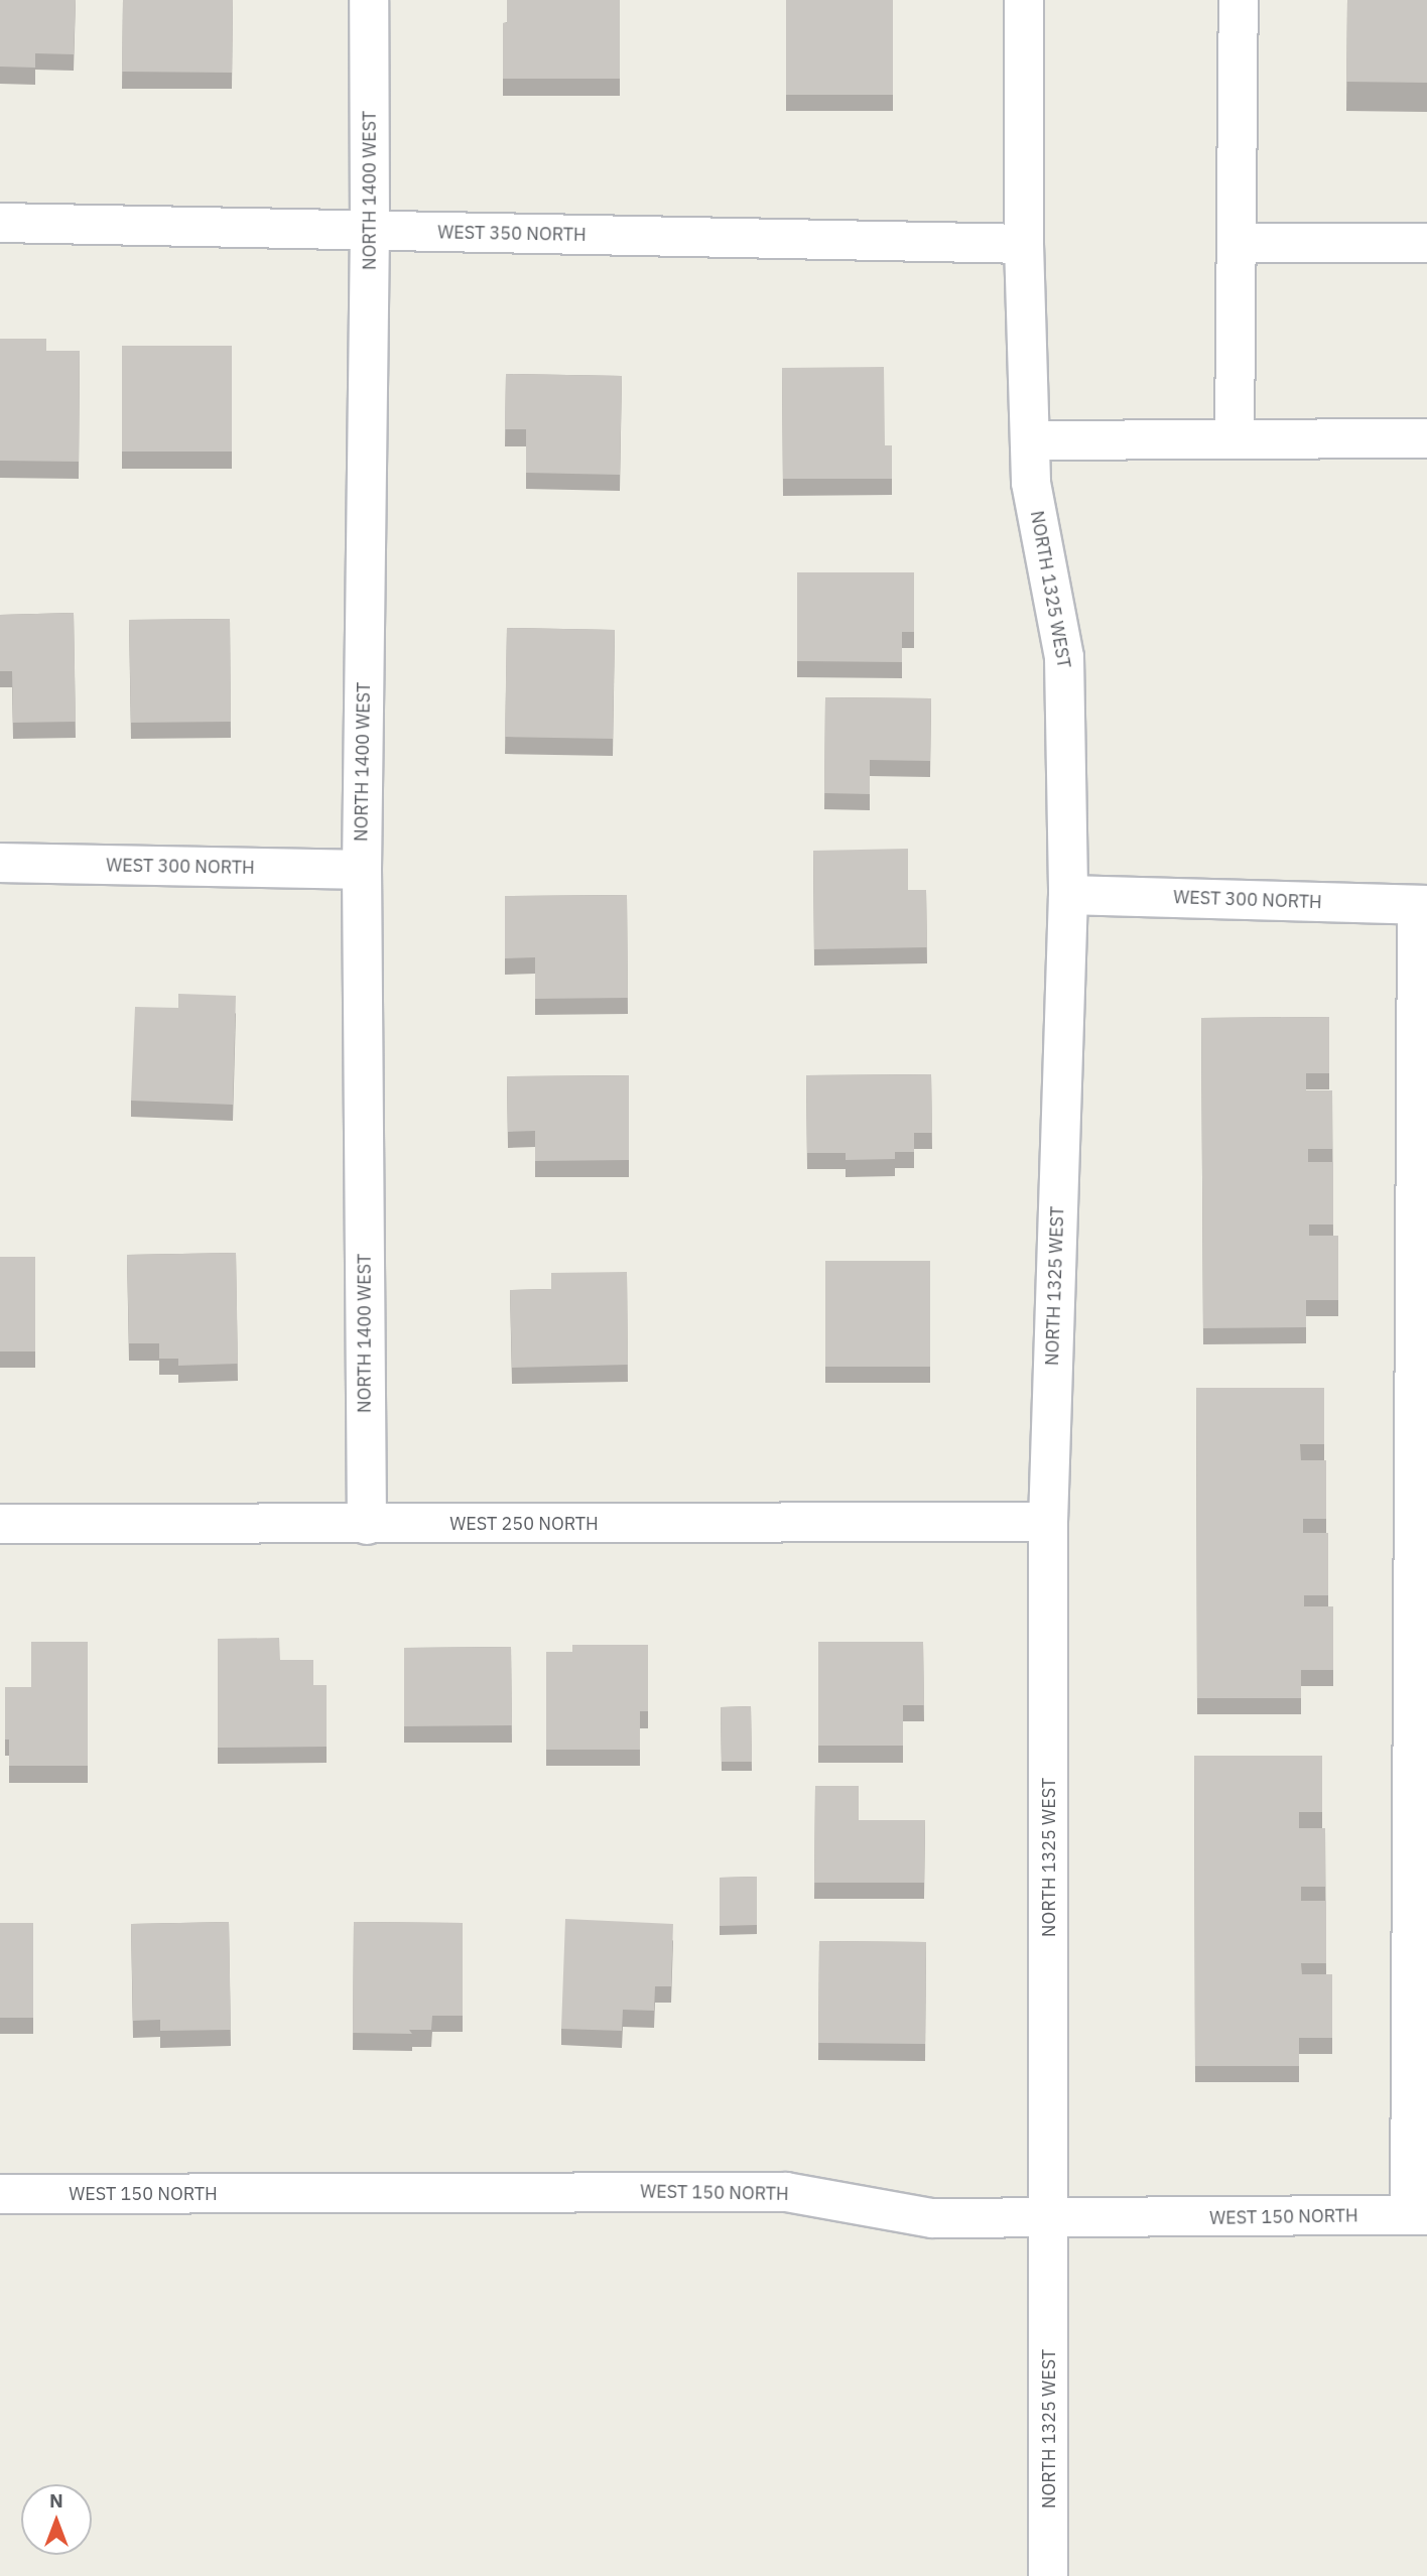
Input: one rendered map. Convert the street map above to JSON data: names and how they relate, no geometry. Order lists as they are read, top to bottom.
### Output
{
  "streets": {
    "street": [
      "NORTH 1400 WEST",
      "WEST 350 NORTH",
      "NORTH 1325 WEST",
      "WEST 300 NORTH",
      "WEST 250 NORTH",
      "WEST 150 NORTH"
    ]
  },
  "crossings": [
    ["NORTH 1400 WEST", "WEST 350 NORTH"],
    ["NORTH 1400 WEST", "WEST 300 NORTH"],
    ["NORTH 1400 WEST", "WEST 250 NORTH"],
    ["WEST 350 NORTH", "NORTH 1325 WEST"],
    ["NORTH 1325 WEST", "WEST 300 NORTH"],
    ["NORTH 1325 WEST", "WEST 250 NORTH"],
    ["NORTH 1325 WEST", "WEST 150 NORTH"]
  ],
  "north": "top"
}
